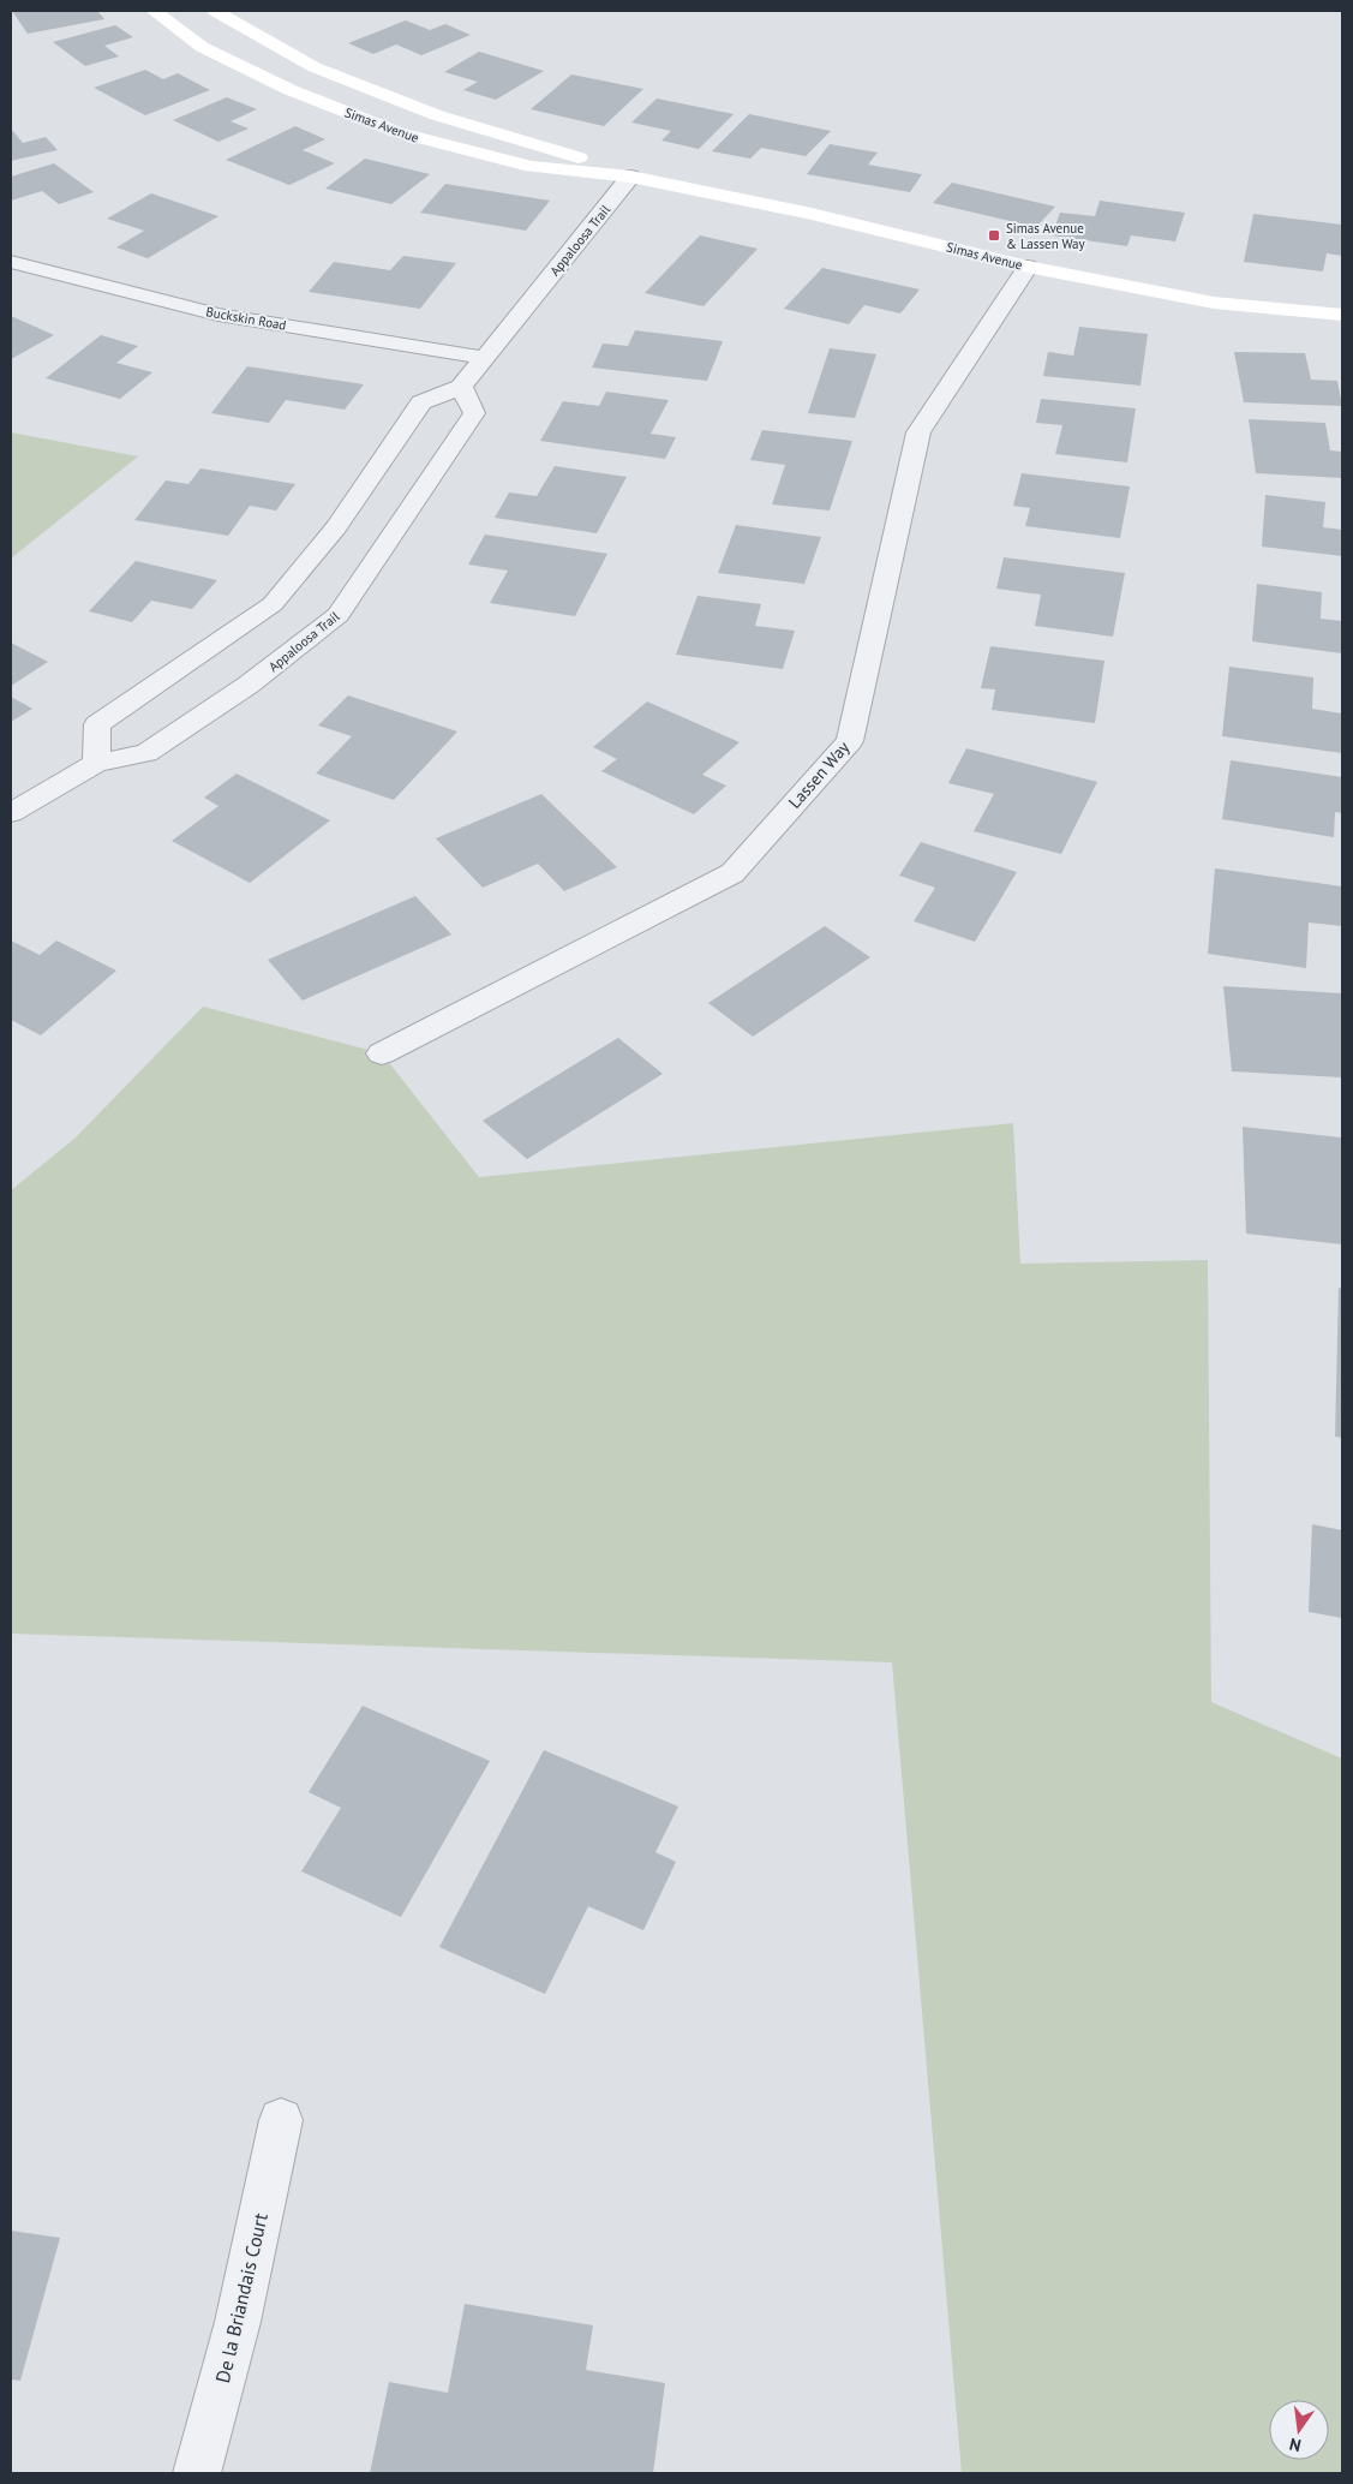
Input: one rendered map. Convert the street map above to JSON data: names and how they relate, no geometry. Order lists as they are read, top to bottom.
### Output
{
  "streets": {
    "street": [
      "Simas Avenue",
      "Appaloosa Trail",
      "Buckskin Road",
      "Lassen Way",
      "De la Briandais Court"
    ]
  },
  "crossings": [
    ["Simas Avenue", "Appaloosa Trail"],
    ["Simas Avenue", "Lassen Way"],
    ["Appaloosa Trail", "Buckskin Road"]
  ],
  "places": {
    "transit": ["Simas Avenue & Lassen Way"]
  },
  "north": "bottom"
}
